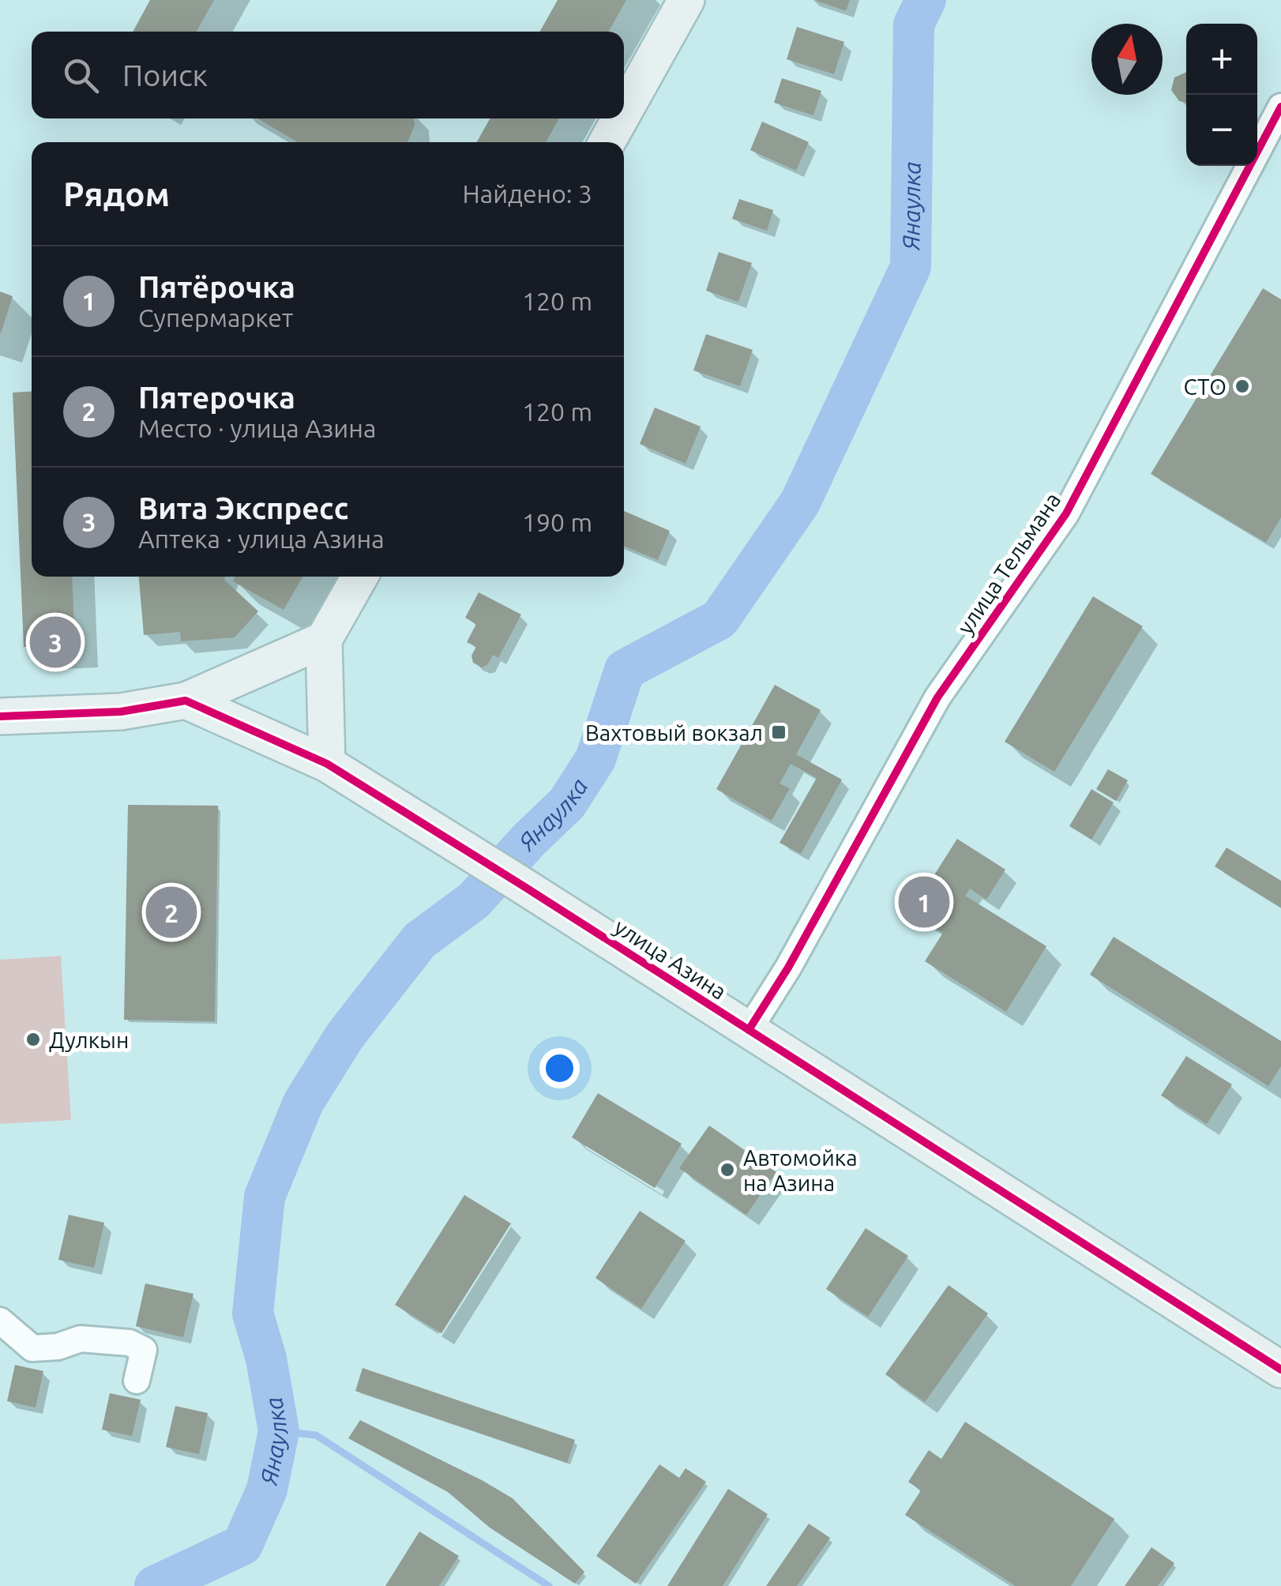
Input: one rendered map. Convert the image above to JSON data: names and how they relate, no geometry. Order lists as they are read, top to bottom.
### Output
{
  "streets": {
    "street": ["улица Тельмана", "улица Азина"]
  },
  "crossings": [
    ["улица Тельмана", "улица Азина"]
  ],
  "water": ["Янаулка"],
  "places": {
    "other": ["СТО", "Дулкын", "Автомойка на Азина"],
    "transit": ["Вахтовый вокзал"]
  },
  "north": "top",
  "page": {
    "map_buttons": ["+", "−"],
    "search": "Поиск",
    "heading": ["Рядом", "Найдено: 3"],
    "list": [
      {
        "mark": "1",
        "name": "Пятёрочка",
        "note": "Супермаркет",
        "value": "120 m"
      },
      {
        "mark": "2",
        "name": "Пятерочка",
        "note": "Место · улица Азина",
        "value": "120 m"
      },
      {
        "mark": "3",
        "name": "Вита Экспресс",
        "note": "Аптека · улица Азина",
        "value": "190 m"
      }
    ],
    "pins": ["3", "1", "2"]
  }
}
